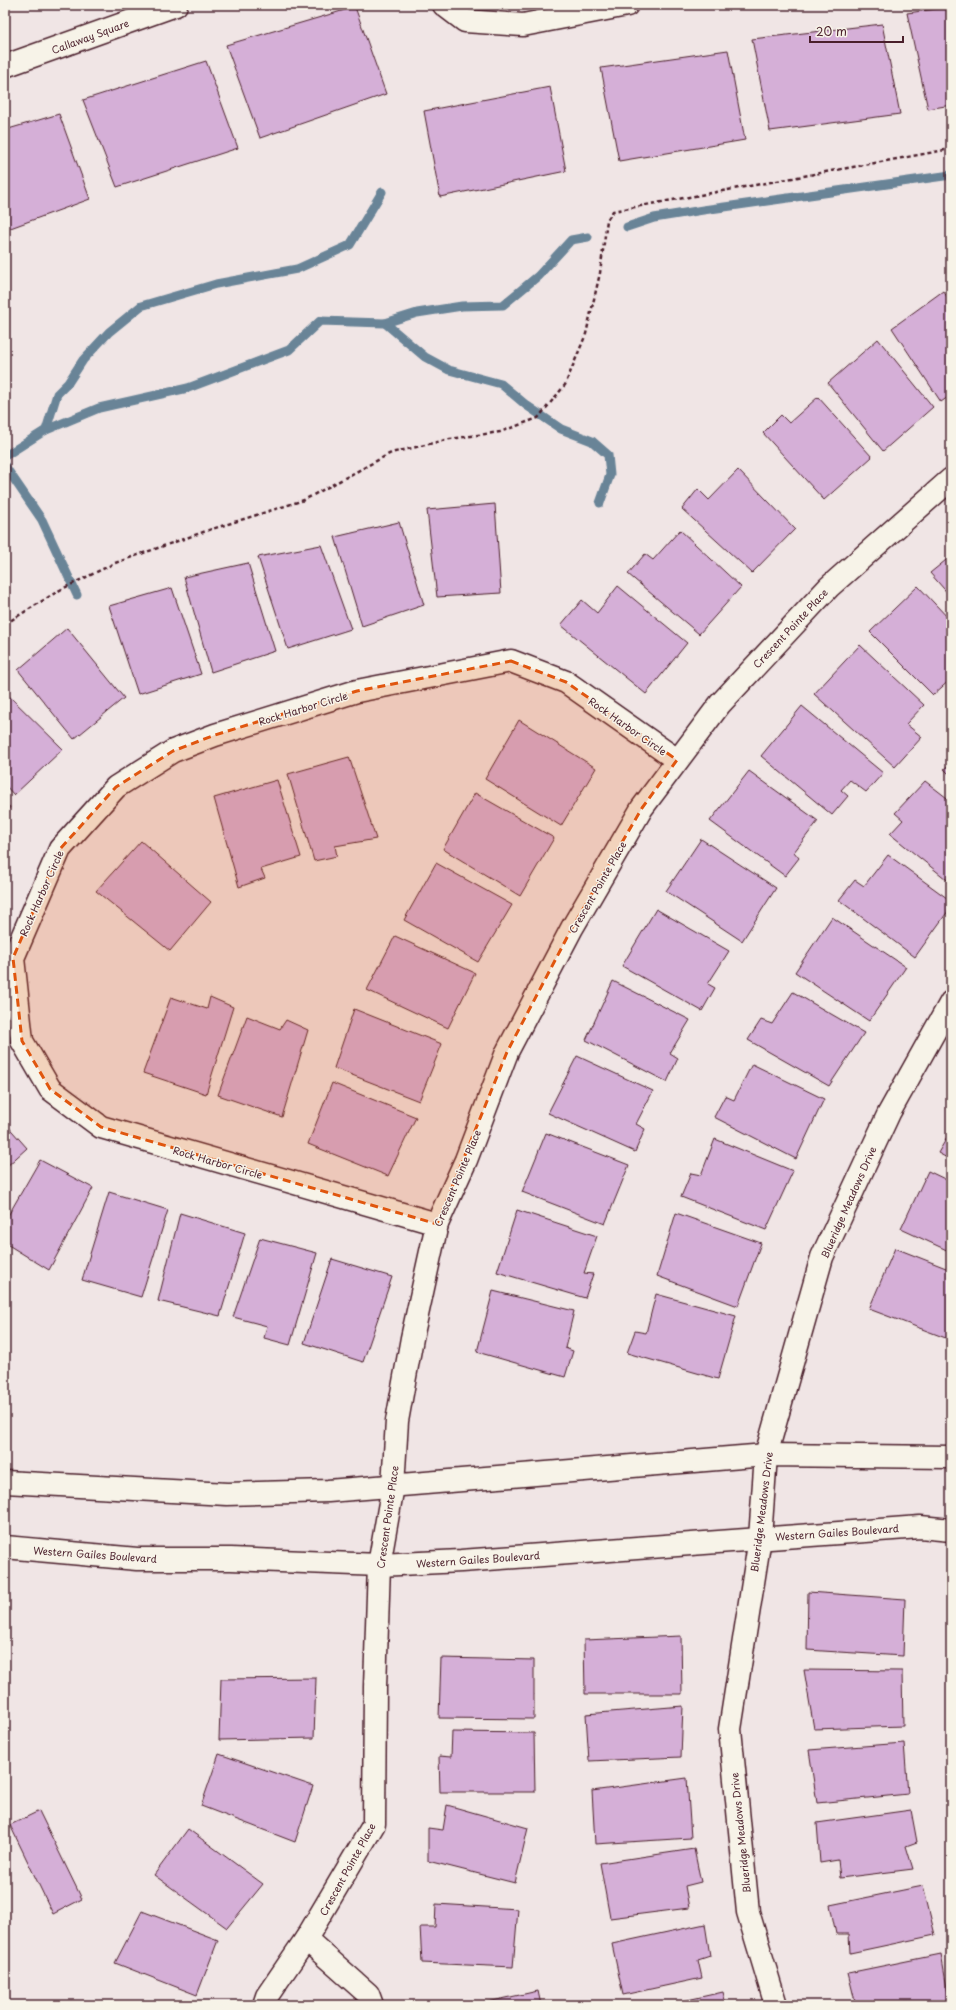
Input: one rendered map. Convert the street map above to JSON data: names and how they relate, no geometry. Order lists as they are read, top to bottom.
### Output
{
  "streets": {
    "street": [
      "Callaway Square",
      "Crescent Pointe Place",
      "Rock Harbor Circle",
      "Blueridge Meadows Drive",
      "Western Gailes Boulevard"
    ]
  },
  "crossings": [
    ["Crescent Pointe Place", "Rock Harbor Circle"],
    ["Crescent Pointe Place", "Western Gailes Boulevard"],
    ["Blueridge Meadows Drive", "Western Gailes Boulevard"]
  ],
  "scale_bar": "20 m"
}
